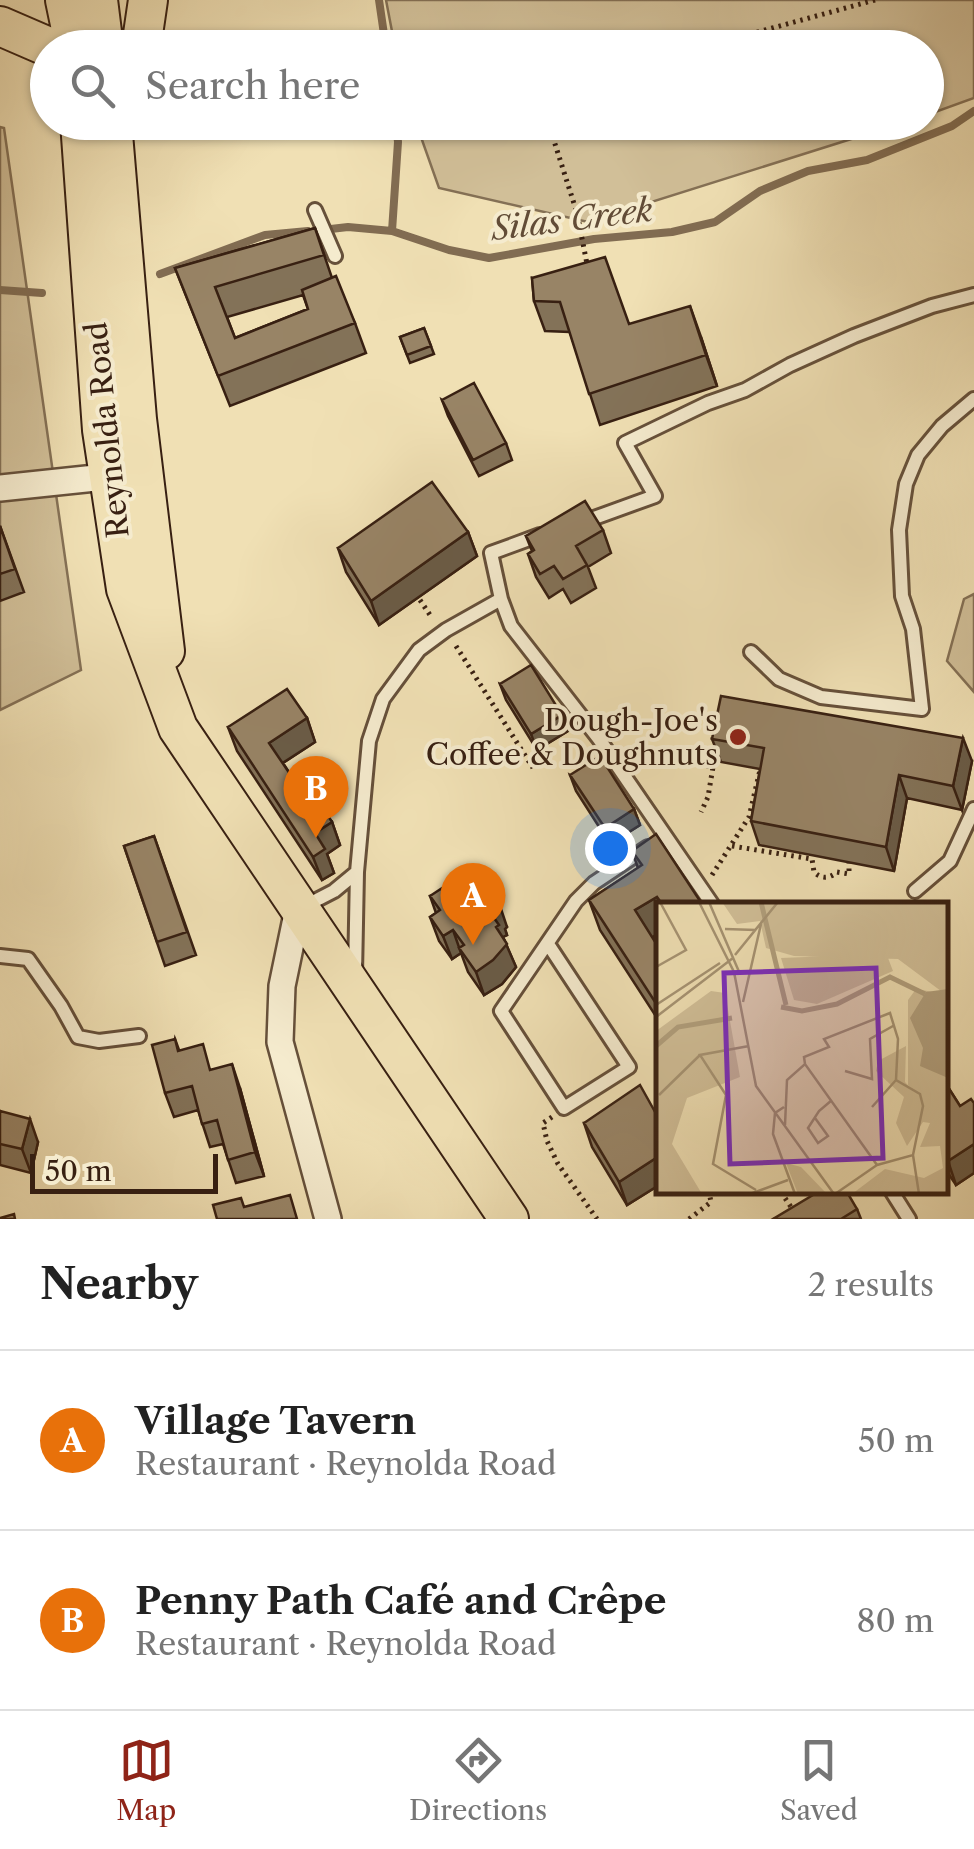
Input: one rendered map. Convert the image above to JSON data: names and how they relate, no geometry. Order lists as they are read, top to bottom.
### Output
{
  "streets": {
    "main road": ["Reynolda Road"]
  },
  "water": ["Silas Creek"],
  "places": ["Dough-Joe's Coffee & Doughnuts"],
  "scale_bar": "50 m",
  "page": {
    "search": "Search here",
    "pins": ["B", "A"],
    "scale": "50 m",
    "heading": ["Nearby", "2 results"],
    "list": [
      {
        "mark": "A",
        "name": "Village Tavern",
        "note": "Restaurant · Reynolda Road",
        "value": "50 m"
      },
      {
        "mark": "B",
        "name": "Penny Path Café and Crêpe",
        "note": "Restaurant · Reynolda Road",
        "value": "80 m"
      }
    ],
    "nav": ["Map", "Directions", "Saved"]
  }
}
